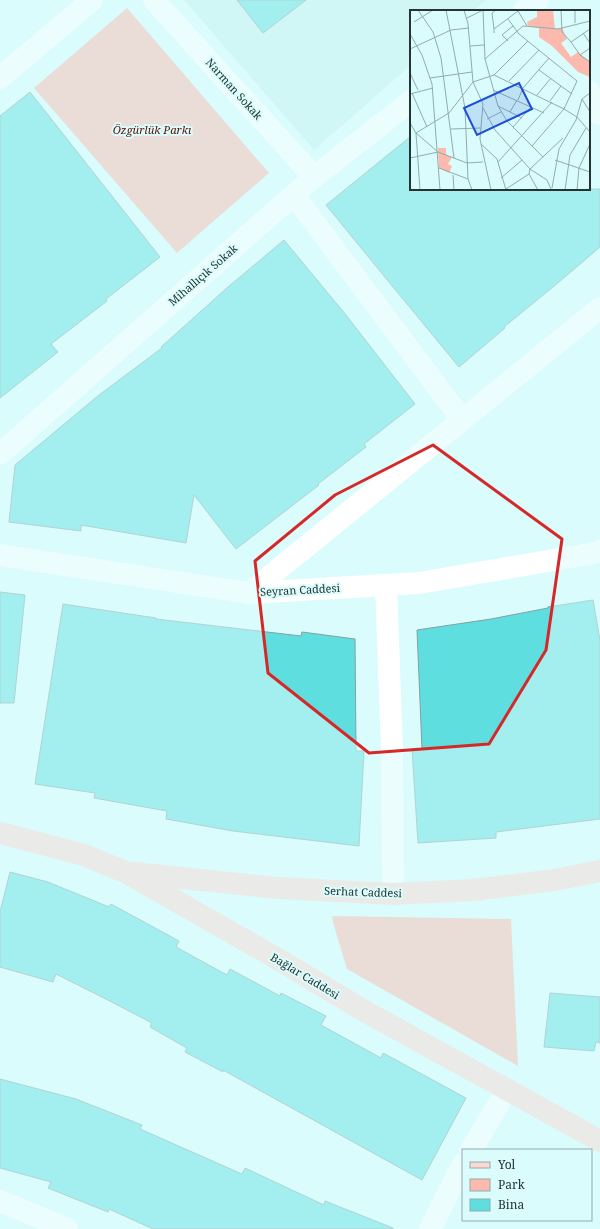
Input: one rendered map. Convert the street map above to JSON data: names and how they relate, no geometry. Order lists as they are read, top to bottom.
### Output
{
  "streets": {
    "main road": ["Serhat Caddesi", "Bağlar Caddesi"],
    "street": ["Narman Sokak", "Mihallıçık Sokak", "Seyran Caddesi"]
  },
  "crossings": [
    ["Narman Sokak", "Mihallıçık Sokak"],
    ["Serhat Caddesi", "Bağlar Caddesi"]
  ],
  "parks": ["Özgürlük Parkı"],
  "legend": ["Yol", "Park", "Bina"]
}
